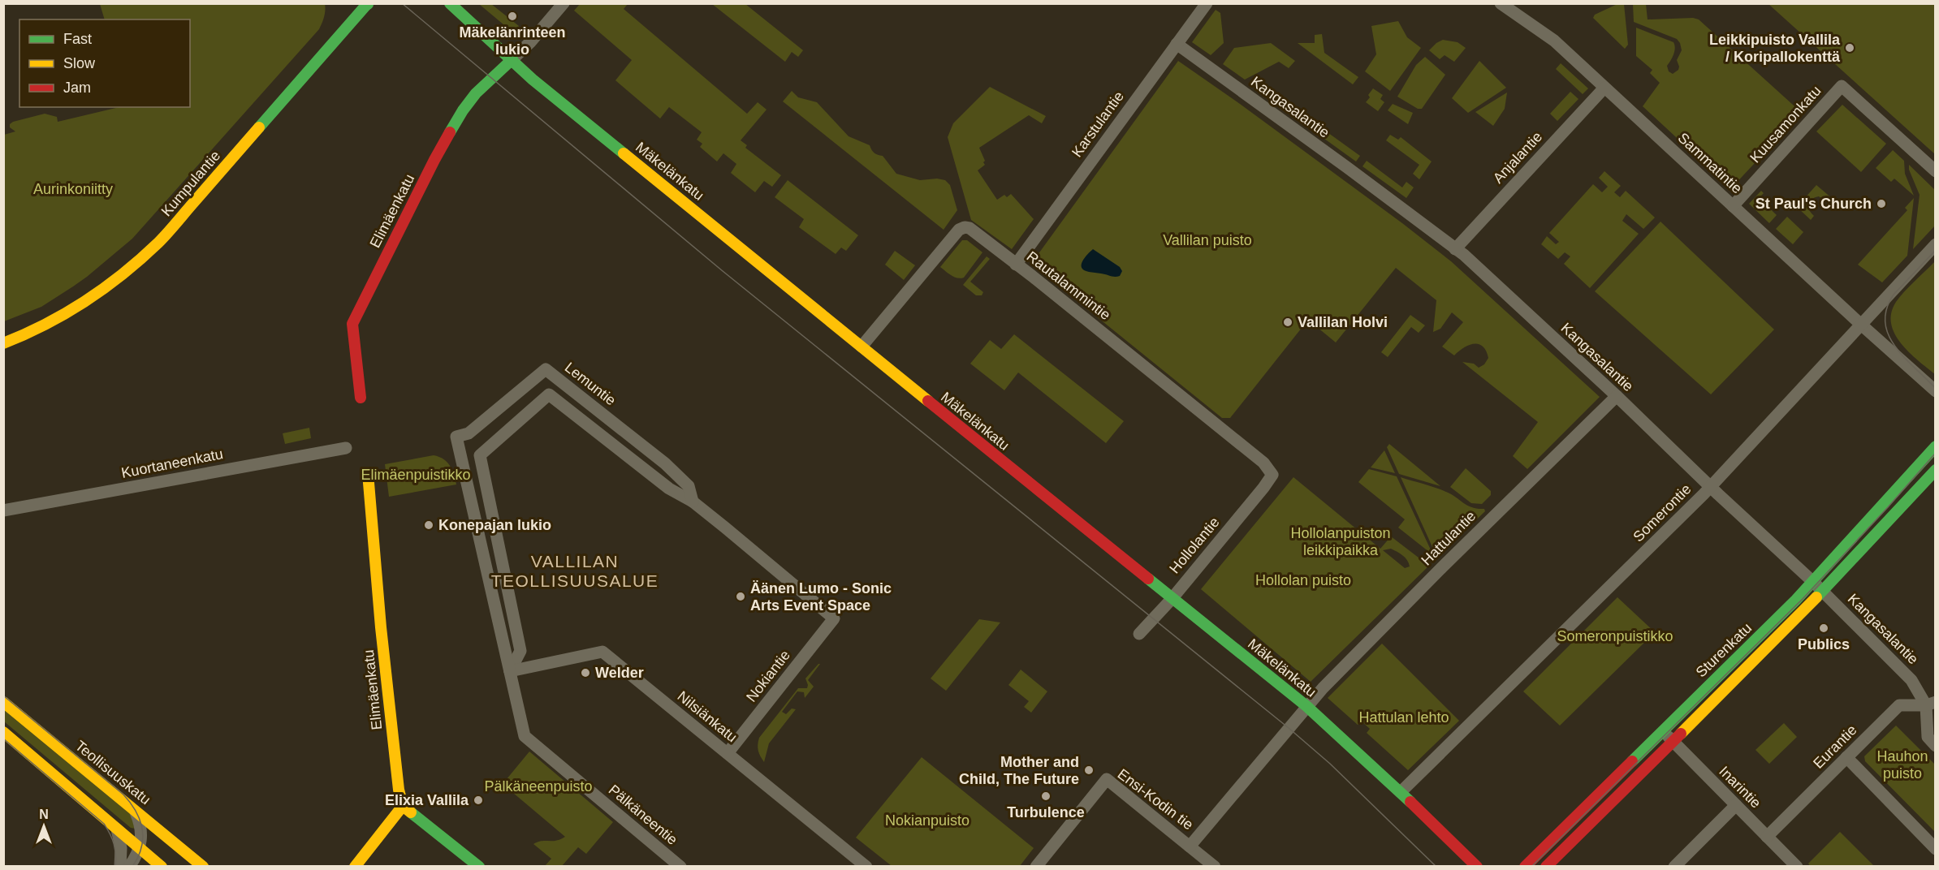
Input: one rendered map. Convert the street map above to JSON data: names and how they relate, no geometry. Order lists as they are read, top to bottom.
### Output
{
  "streets": {
    "main road": [
      "Mäkelänkatu",
      "Kumpulantie",
      "Elimäenkatu",
      "Sturenkatu",
      "Teollisuuskatu"
    ],
    "street": [
      "Kangasalantie",
      "Karstulantie",
      "Kuusamonkatu",
      "Anjalantie",
      "Sammatintie",
      "Rautalammintie",
      "Lemuntie",
      "Kuortaneenkatu",
      "Somerontie",
      "Hattulantie",
      "Hollolantie",
      "Nokiantie",
      "Nilsiänkatu",
      "Eurantie",
      "Inarintie",
      "Ensi-Kodin tie",
      "Pälkäneentie"
    ]
  },
  "crossings": [
    ["Kangasalantie", "Karstulantie"],
    ["Kangasalantie", "Anjalantie"],
    ["Kangasalantie", "Somerontie"],
    ["Kangasalantie", "Hattulantie"],
    ["Kangasalantie", "Sturenkatu"],
    ["Kangasalantie", "Eurantie"],
    ["Karstulantie", "Rautalammintie"],
    ["Kuusamonkatu", "Sammatintie"],
    ["Anjalantie", "Sammatintie"],
    ["Sammatintie", "Somerontie"],
    ["Mäkelänkatu", "Elimäenkatu"],
    ["Mäkelänkatu", "Rautalammintie"],
    ["Mäkelänkatu", "Somerontie"],
    ["Mäkelänkatu", "Hattulantie"],
    ["Mäkelänkatu", "Hollolantie"],
    ["Rautalammintie", "Hollolantie"],
    ["Lemuntie", "Nokiantie"],
    ["Lemuntie", "Nilsiänkatu"],
    ["Lemuntie", "Pälkäneentie"],
    ["Hattulantie", "Ensi-Kodin tie"],
    ["Sturenkatu", "Inarintie"],
    ["Nokiantie", "Nilsiänkatu"],
    ["Nilsiänkatu", "Pälkäneentie"],
    ["Eurantie", "Inarintie"]
  ],
  "districts": ["VALLILAN TEOLLISUUSALUE"],
  "parks": [
    "Aurinkoniitty",
    "Vallilan puisto",
    "Elimäenpuistikko",
    "Hollolanpuiston leikkipaikka",
    "Hollolan puisto",
    "Someronpuistikko",
    "Hattulan lehto",
    "Hauhon puisto",
    "Pälkäneenpuisto",
    "Nokianpuisto"
  ],
  "places": [
    "Mäkelänrinteen lukio",
    "Leikkipuisto Vallila / Koripallokenttä",
    "St Paul's Church",
    "Vallilan Holvi",
    "Konepajan lukio",
    "Äänen Lumo - Sonic Arts Event Space",
    "Publics",
    "Welder",
    "Mother and Child, The Future",
    "Turbulence",
    "Elixia Vallila"
  ],
  "legend": ["Fast", "Slow", "Jam"],
  "north": "top"
}
